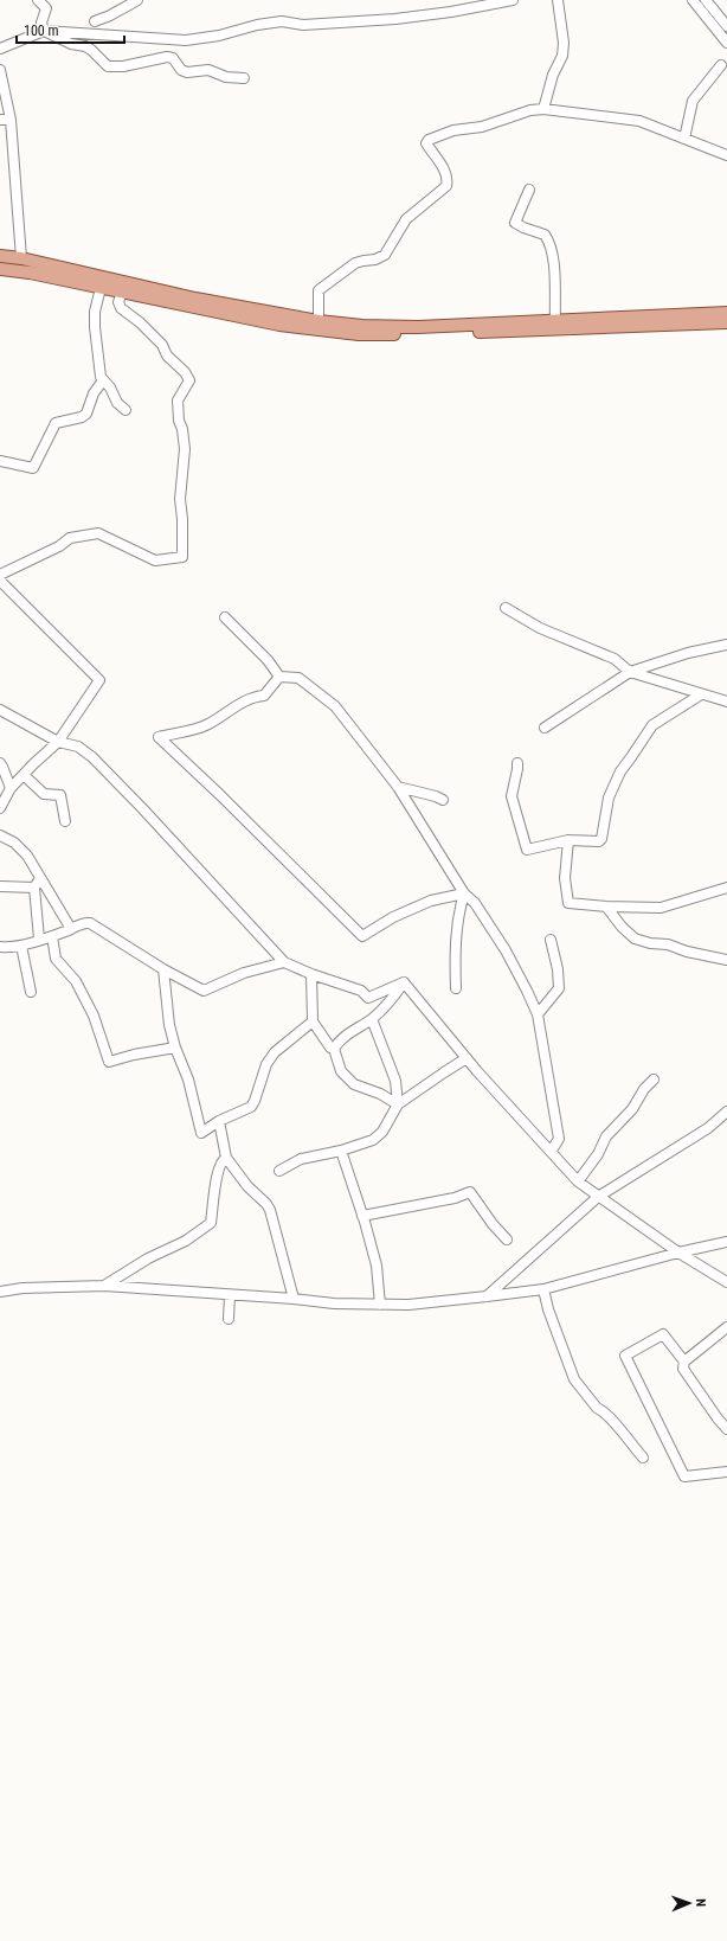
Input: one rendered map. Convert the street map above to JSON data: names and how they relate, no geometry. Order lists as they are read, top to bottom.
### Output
{
  "scale_bar": "100 m",
  "north": "right"
}
